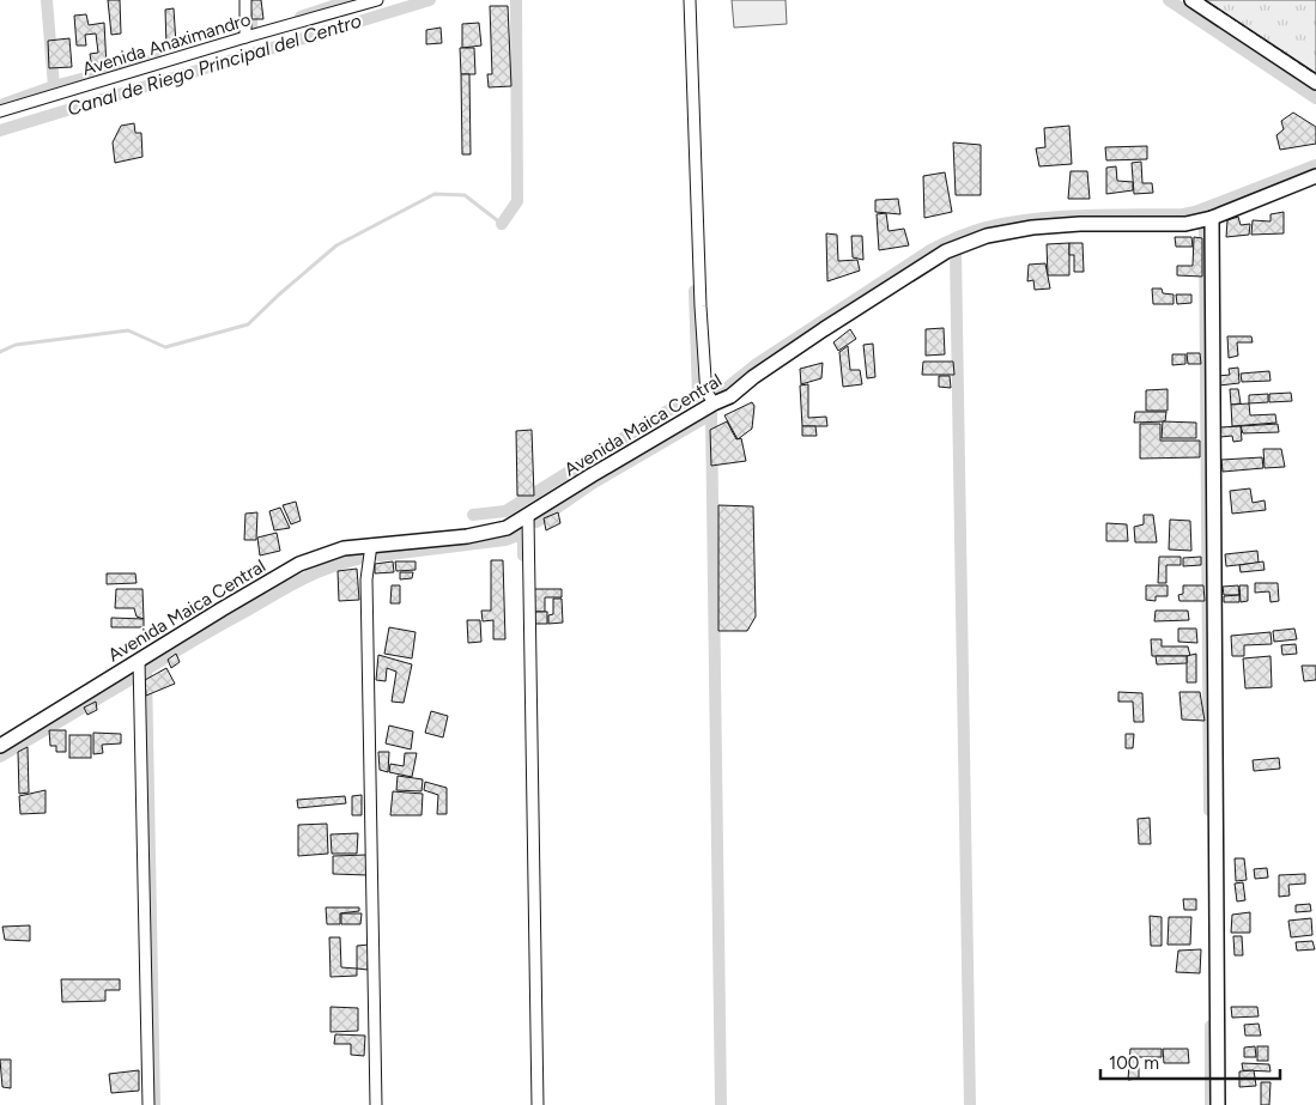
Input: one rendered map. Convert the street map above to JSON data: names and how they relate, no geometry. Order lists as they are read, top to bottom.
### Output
{
  "streets": {
    "street": ["Avenida Anaximandro", "Avenida Maica Central"]
  },
  "water": ["Canal de Riego Principal del Centro"],
  "scale_bar": "100 m"
}
